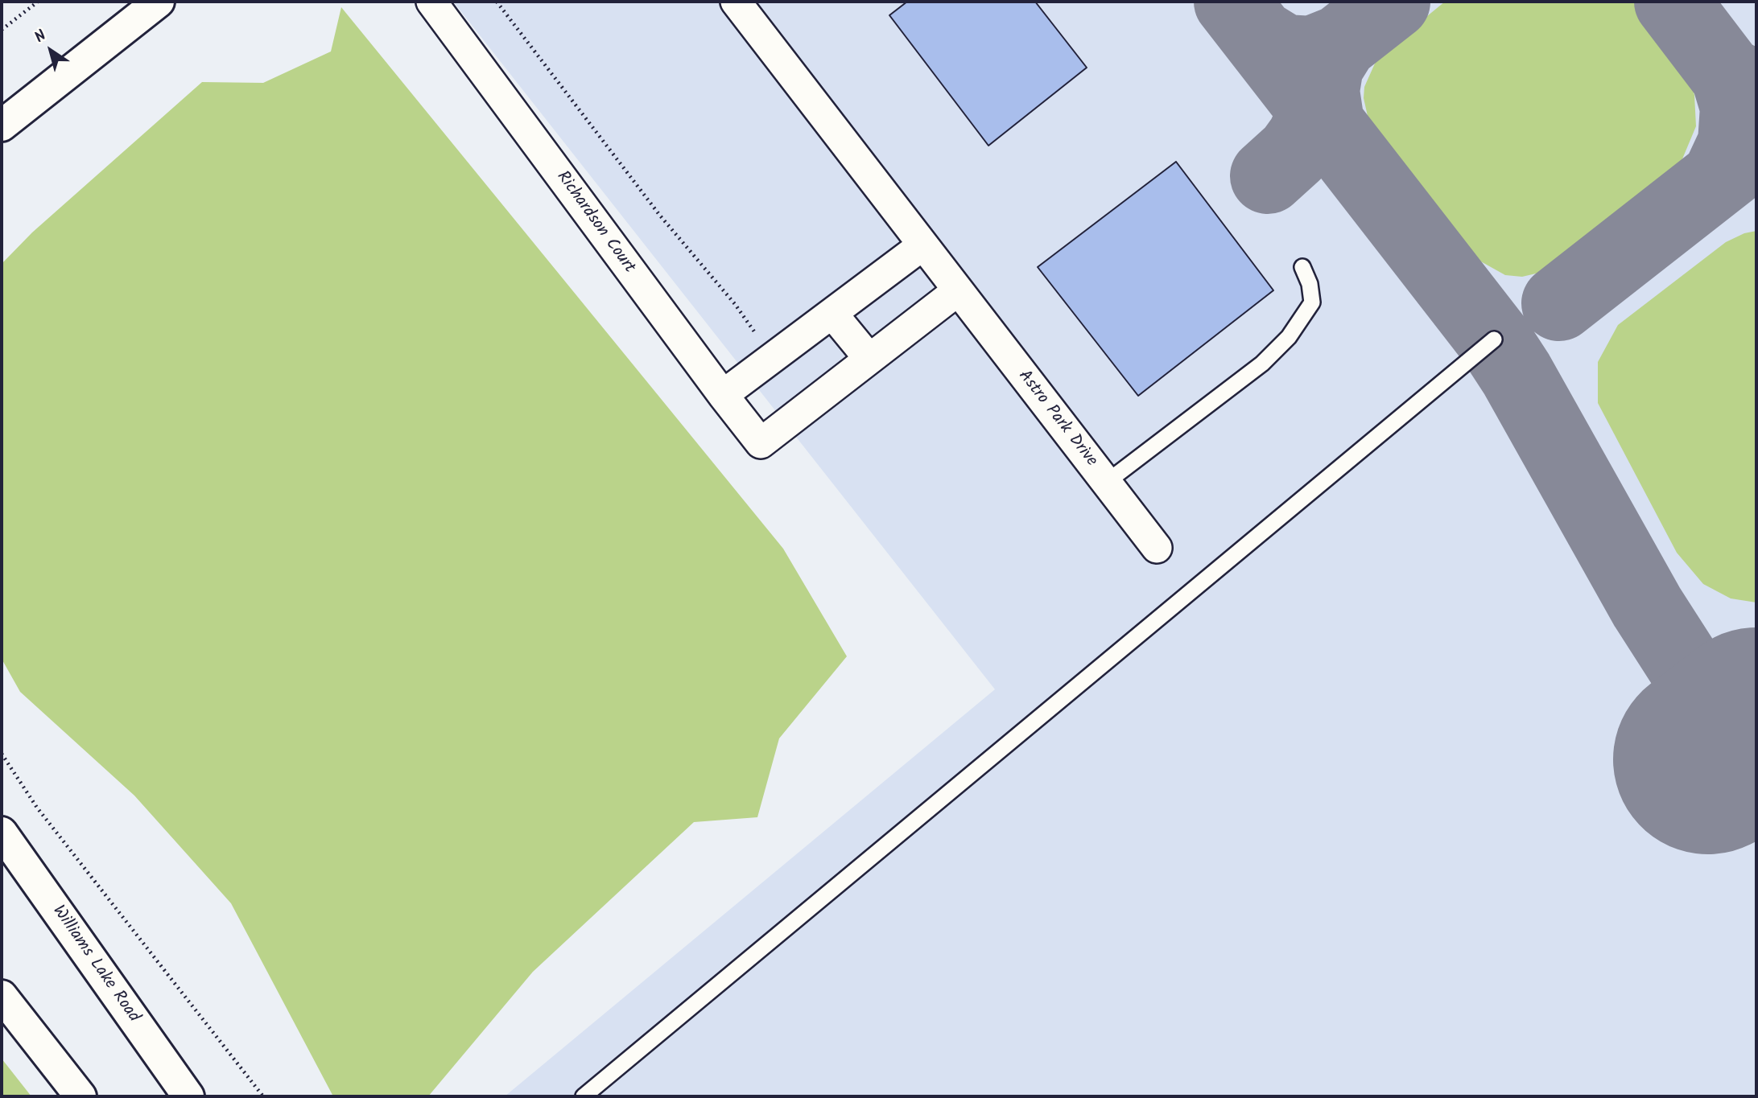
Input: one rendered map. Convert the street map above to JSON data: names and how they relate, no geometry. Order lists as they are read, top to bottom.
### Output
{
  "streets": {
    "main road": ["Williams Lake Road"],
    "street": ["Richardson Court", "Astro Park Drive"]
  },
  "north": "top left"
}
